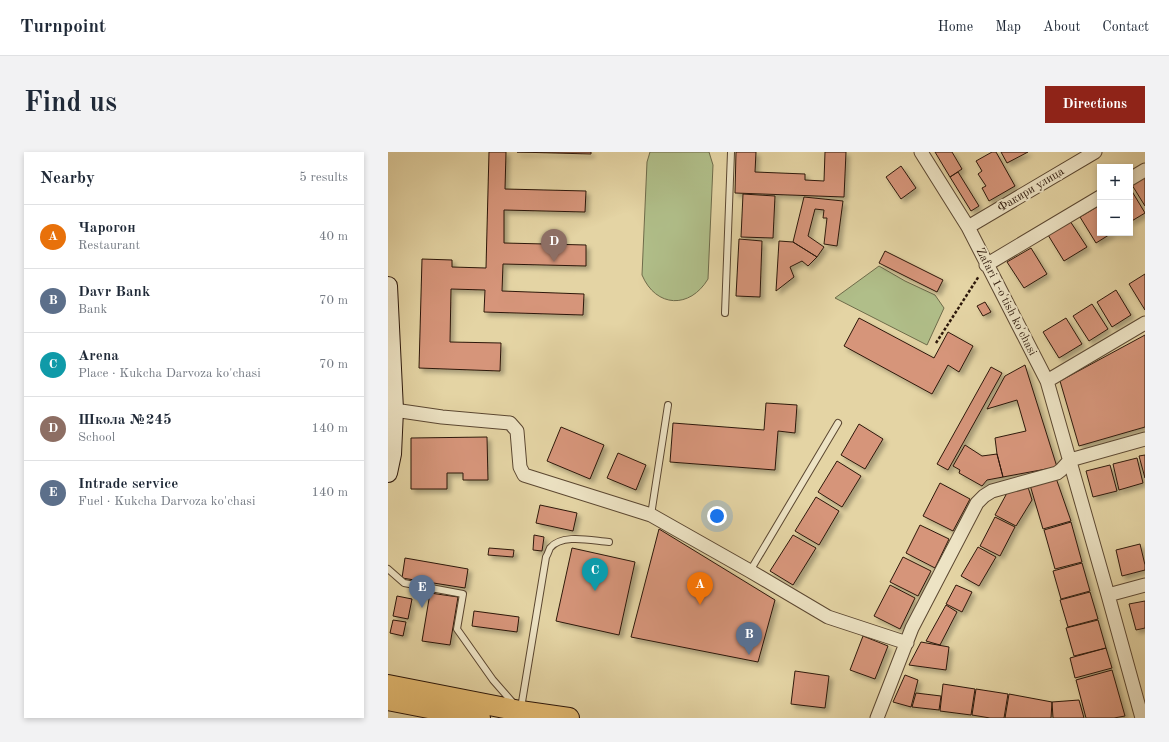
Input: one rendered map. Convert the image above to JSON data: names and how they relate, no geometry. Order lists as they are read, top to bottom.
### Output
{
  "streets": {
    "street": ["Факири улица", "Zafari 1-o'tish ko'chasi"]
  },
  "crossings": [
    ["Факири улица", "Zafari 1-o'tish ko'chasi"]
  ],
  "page": {
    "header": "Turnpoint",
    "nav": [
      "Home",
      "Map",
      "About",
      "Contact"
    ],
    "buttons": "Directions",
    "title": "Find us",
    "heading": ["Nearby", "5 results"],
    "map_buttons": ["+", "−"],
    "list": [
      {
        "mark": "A",
        "name": "Чарогон",
        "note": "Restaurant",
        "value": "40 m"
      },
      {
        "mark": "B",
        "name": "Davr Bank",
        "note": "Bank",
        "value": "70 m"
      },
      {
        "mark": "C",
        "name": "Arena",
        "note": "Place · Kukcha Darvoza ko'chasi",
        "value": "70 m"
      },
      {
        "mark": "D",
        "name": "Школа №245",
        "note": "School",
        "value": "140 m"
      },
      {
        "mark": "E",
        "name": "Intrade service",
        "note": "Fuel · Kukcha Darvoza ko'chasi",
        "value": "140 m"
      }
    ],
    "pins": [
      "D",
      "C",
      "A",
      "E",
      "B"
    ]
  }
}
